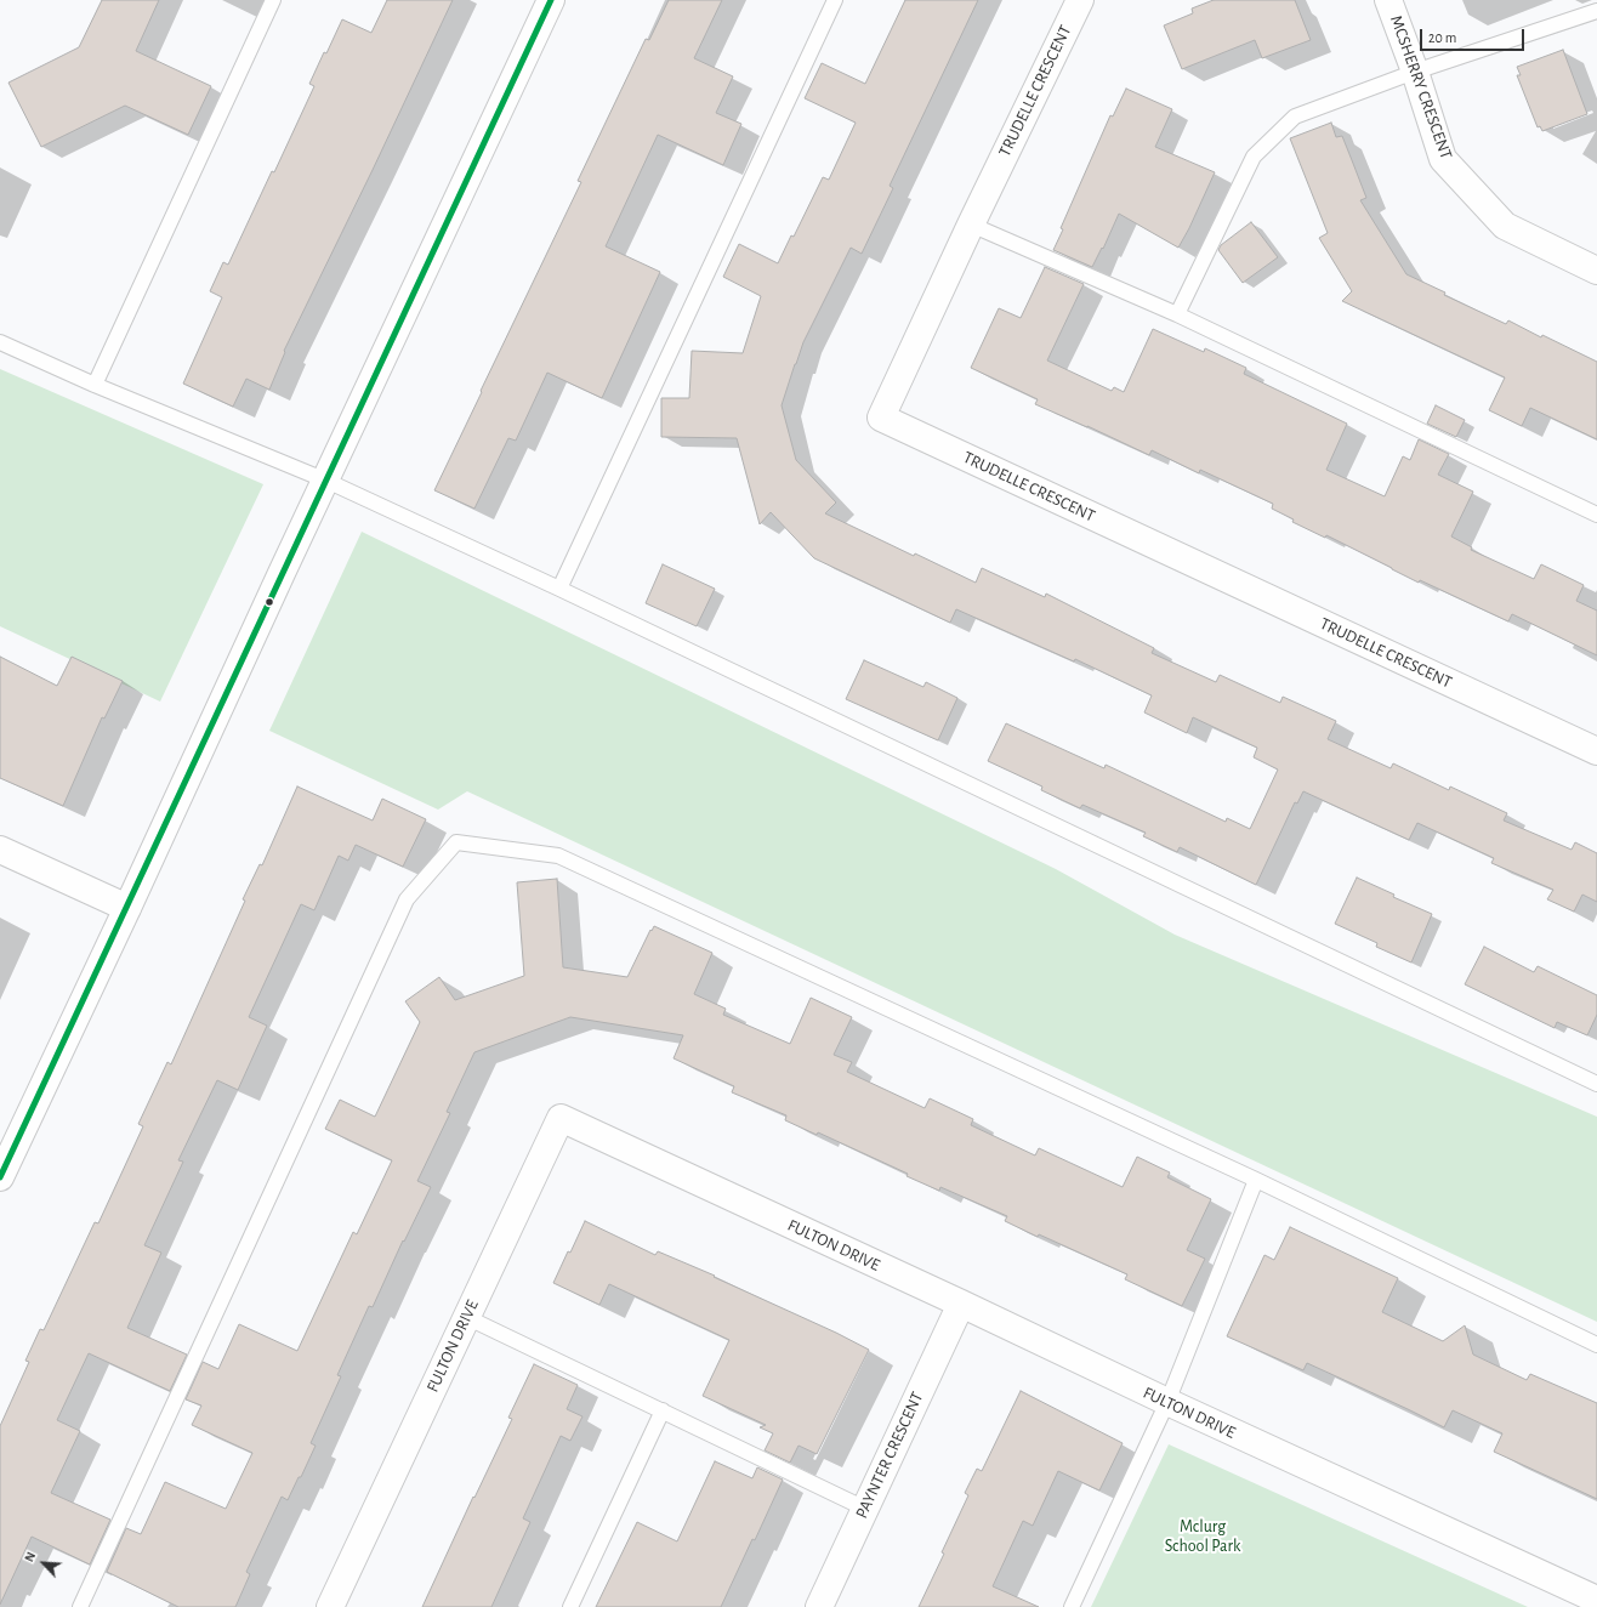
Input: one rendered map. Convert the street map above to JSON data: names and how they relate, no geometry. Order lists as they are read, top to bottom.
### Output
{
  "streets": {
    "street": [
      "MCSHERRY CRESCENT",
      "TRUDELLE CRESCENT",
      "FULTON DRIVE",
      "PAYNTER CRESCENT"
    ]
  },
  "crossings": [
    ["FULTON DRIVE", "PAYNTER CRESCENT"]
  ],
  "parks": ["Mclurg School Park"],
  "scale_bar": "20 m",
  "north": "top left"
}
